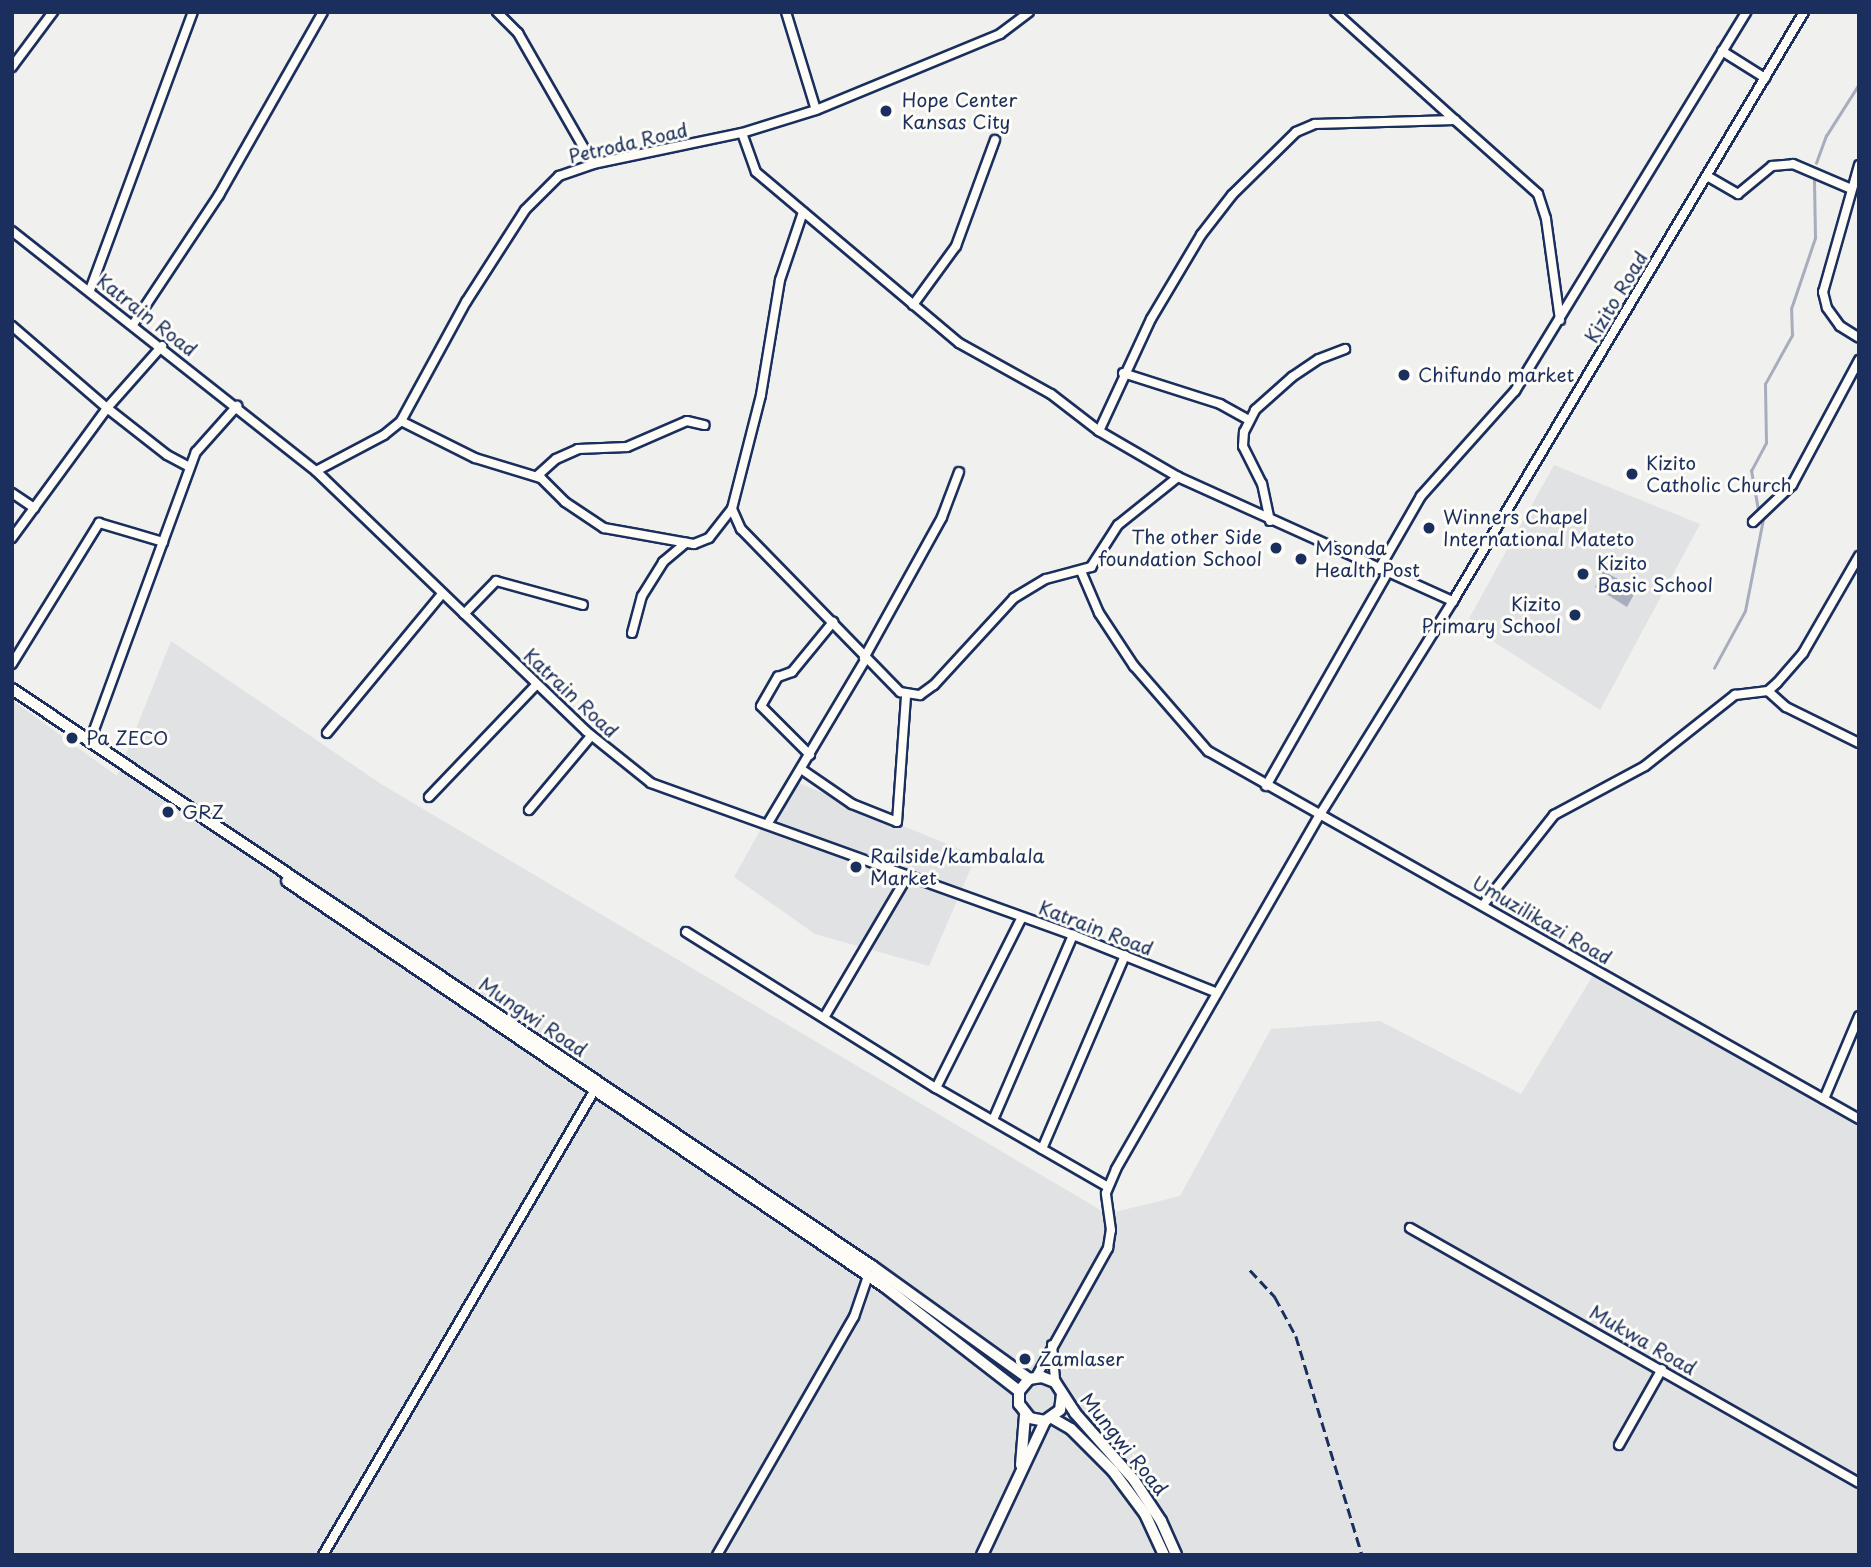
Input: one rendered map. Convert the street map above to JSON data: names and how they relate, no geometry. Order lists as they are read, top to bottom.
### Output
{
  "streets": {
    "main road": ["Mungwi Road"],
    "street": [
      "Petroda Road",
      "Kizito Road",
      "Katrain Road",
      "Umuzilikazi Road",
      "Mukwa Road"
    ]
  },
  "crossings": [
    ["Petroda Road", "Katrain Road"],
    ["Kizito Road", "Katrain Road"],
    ["Kizito Road", "Umuzilikazi Road"]
  ],
  "places": [
    "Hope Center Kansas City",
    "Chifundo market",
    "Kizito Catholic Church",
    "Winners Chapel International Mateto",
    "The other Side foundation School",
    "Msonda Health Post",
    "Kizito Basic School",
    "Kizito Primary School",
    "Pa ZECO",
    "GRZ",
    "Railside/kambalala Market",
    "Zamlaser"
  ]
}
